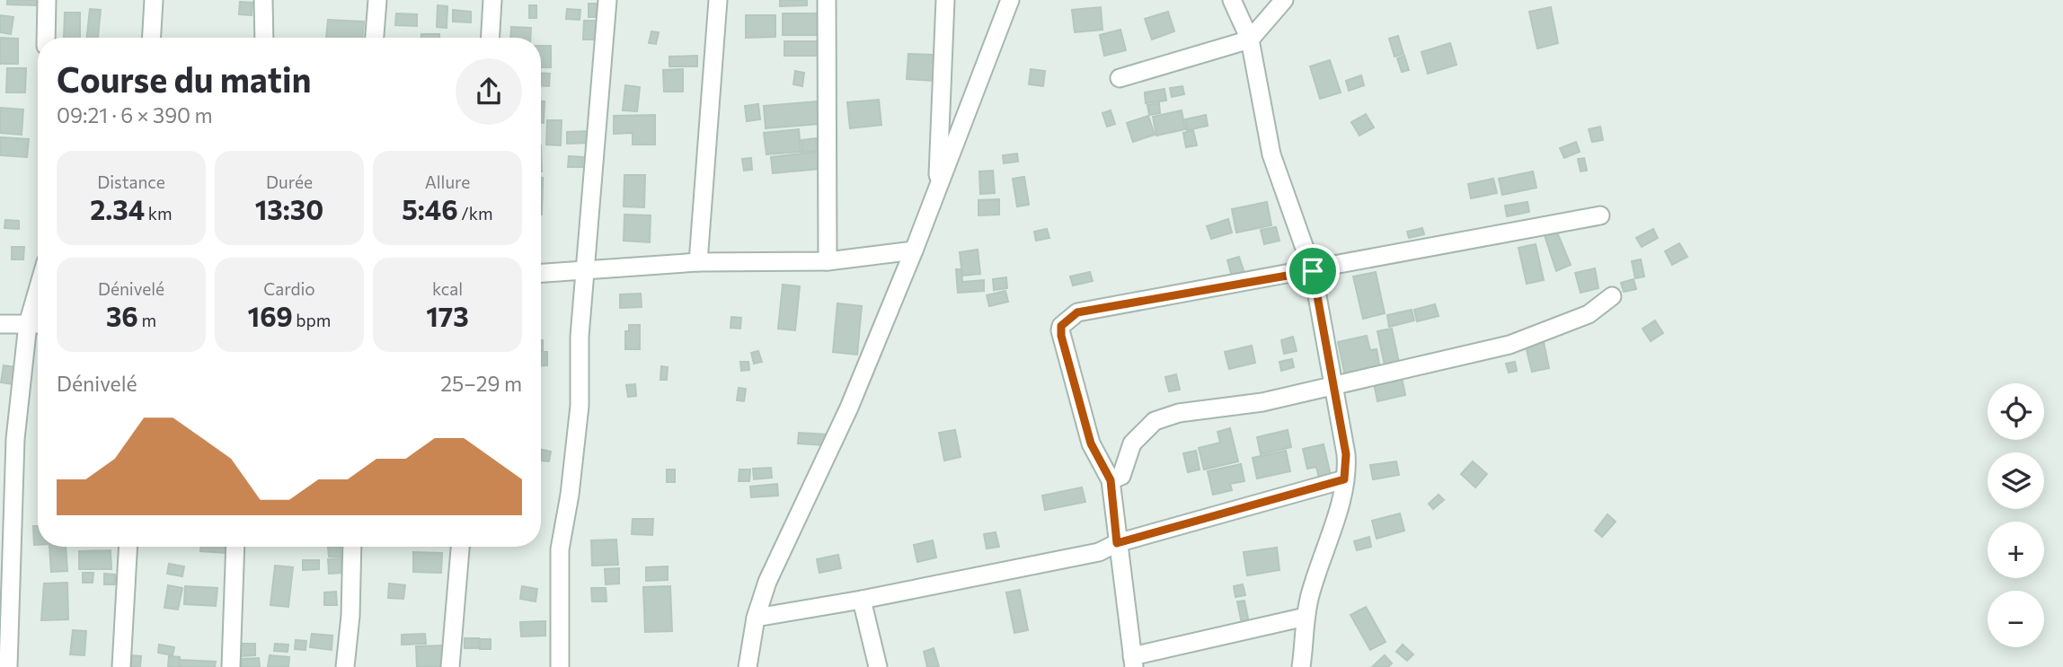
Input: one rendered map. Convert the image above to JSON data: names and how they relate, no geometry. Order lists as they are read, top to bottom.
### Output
{
  "page": {
    "heading": ["Course du matin", "09:21 · 6 × 390 m"],
    "stats": [
      ["Distance", "2.34 km"],
      ["Durée", "13:30"],
      ["Allure", "5:46 /km"],
      ["Dénivelé", "36 m"],
      ["Cardio", "169 bpm"],
      ["kcal", "173"]
    ],
    "chart": ["Dénivelé", "25–29 m"],
    "map_buttons": ["+", "−"]
  }
}
